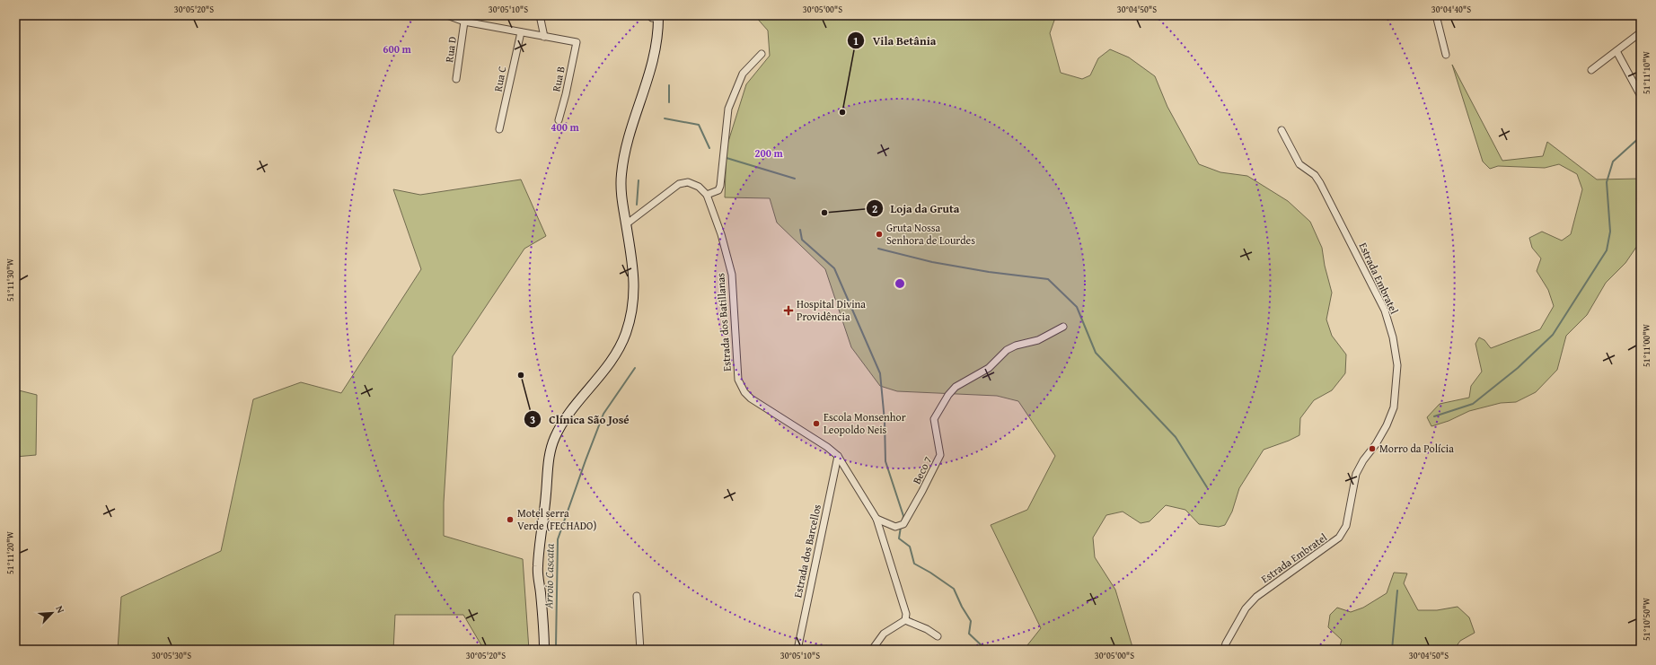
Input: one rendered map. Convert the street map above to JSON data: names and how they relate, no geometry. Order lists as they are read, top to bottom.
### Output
{
  "streets": {
    "street": [
      "Rua D",
      "Rua C",
      "Rua B",
      "Estrada Embratel",
      "Estrada dos Batillanas",
      "Beco 7",
      "Estrada dos Barcellos"
    ]
  },
  "crossings": [
    ["Estrada dos Batillanas", "Beco 7"],
    ["Estrada dos Batillanas", "Estrada dos Barcellos"]
  ],
  "water": ["Arroio Cascata"],
  "places": {
    "other": [
      "Vila Betânia",
      "Loja da Gruta",
      "Gruta Nossa Senhora de Lourdes",
      "Clínica São José",
      "Escola Monsenhor Leopoldo Neis",
      "Morro da Polícia",
      "Motel serra Verde (FECHADO)"
    ],
    "health": ["Hospital Divina Providência"]
  },
  "north": "top right",
  "coordinates": [
    "30°05'20\"S",
    "30°05'10\"S",
    "30°05'00\"S",
    "30°04'50\"S",
    "30°04'40\"S",
    "51°11'10\"W",
    "51°11'30\"W",
    "51°11'00\"W",
    "51°11'20\"W",
    "51°10'50\"W",
    "30°05'30\"S"
  ],
  "rings": ["600 m", "400 m", "200 m"]
}
